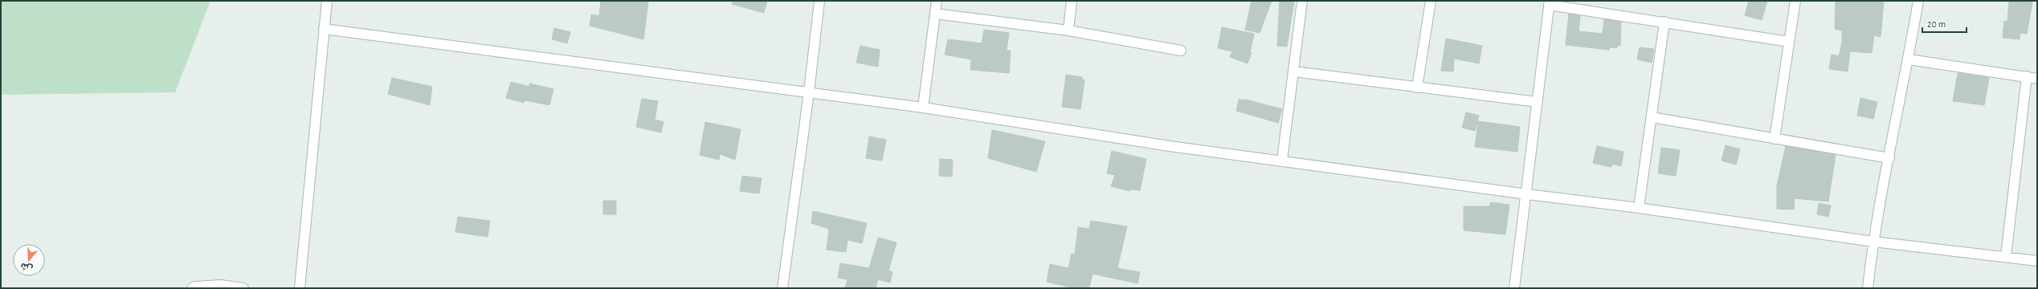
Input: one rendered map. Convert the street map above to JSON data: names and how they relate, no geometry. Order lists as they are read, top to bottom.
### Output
{
  "scale_bar": "20 m",
  "north": "bottom"
}
